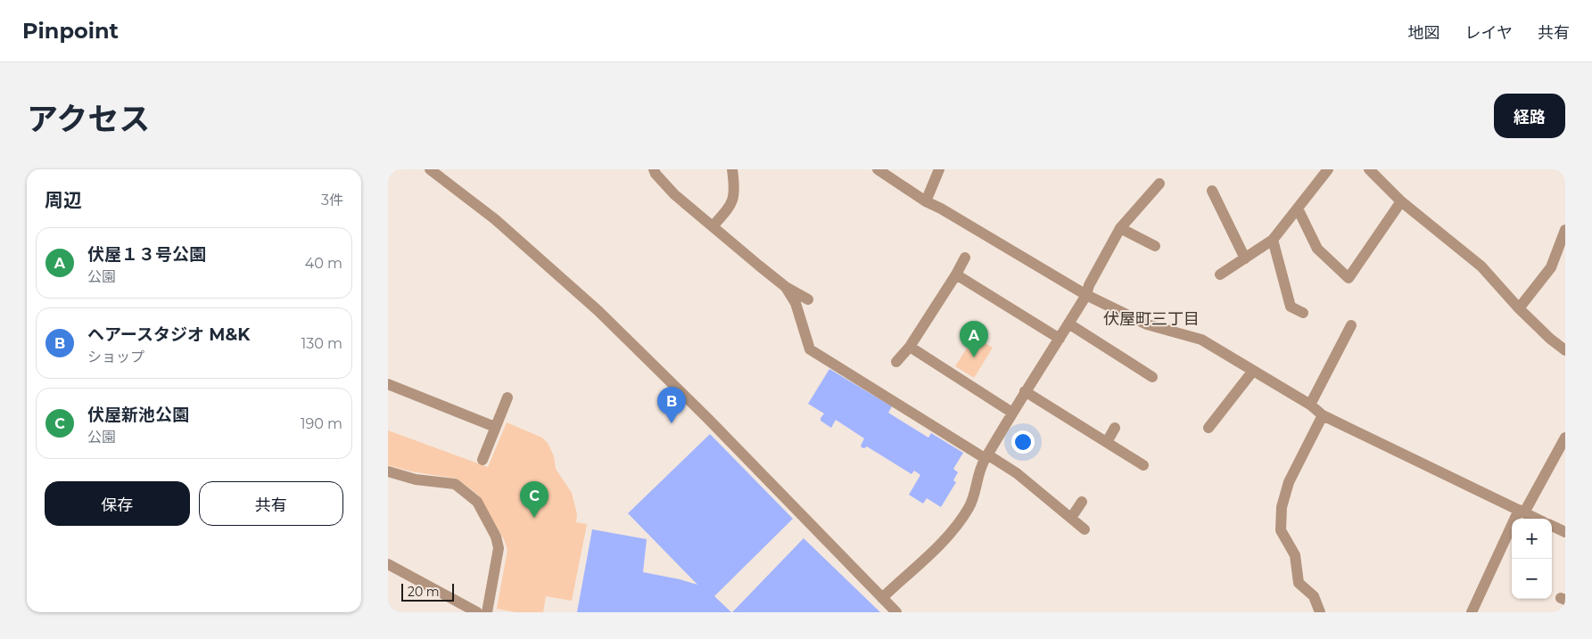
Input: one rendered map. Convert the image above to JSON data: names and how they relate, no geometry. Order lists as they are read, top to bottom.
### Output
{
  "districts": ["伏屋町三丁目"],
  "scale_bar": "20 m",
  "page": {
    "header": "Pinpoint",
    "nav": ["地図", "レイヤ", "共有"],
    "title": "アクセス",
    "buttons": [
      "経路",
      ["保存", "共有"]
    ],
    "heading": ["周辺", "3件"],
    "list": [
      {
        "mark": "A",
        "name": "伏屋１３号公園",
        "note": "公園",
        "value": "40 m"
      },
      {
        "mark": "B",
        "name": "ヘアースタジオ M&K",
        "note": "ショップ",
        "value": "130 m"
      },
      {
        "mark": "C",
        "name": "伏屋新池公園",
        "note": "公園",
        "value": "190 m"
      }
    ],
    "pins": ["A", "B", "C"],
    "map_buttons": ["+", "−"],
    "scale": "20 m"
  }
}
